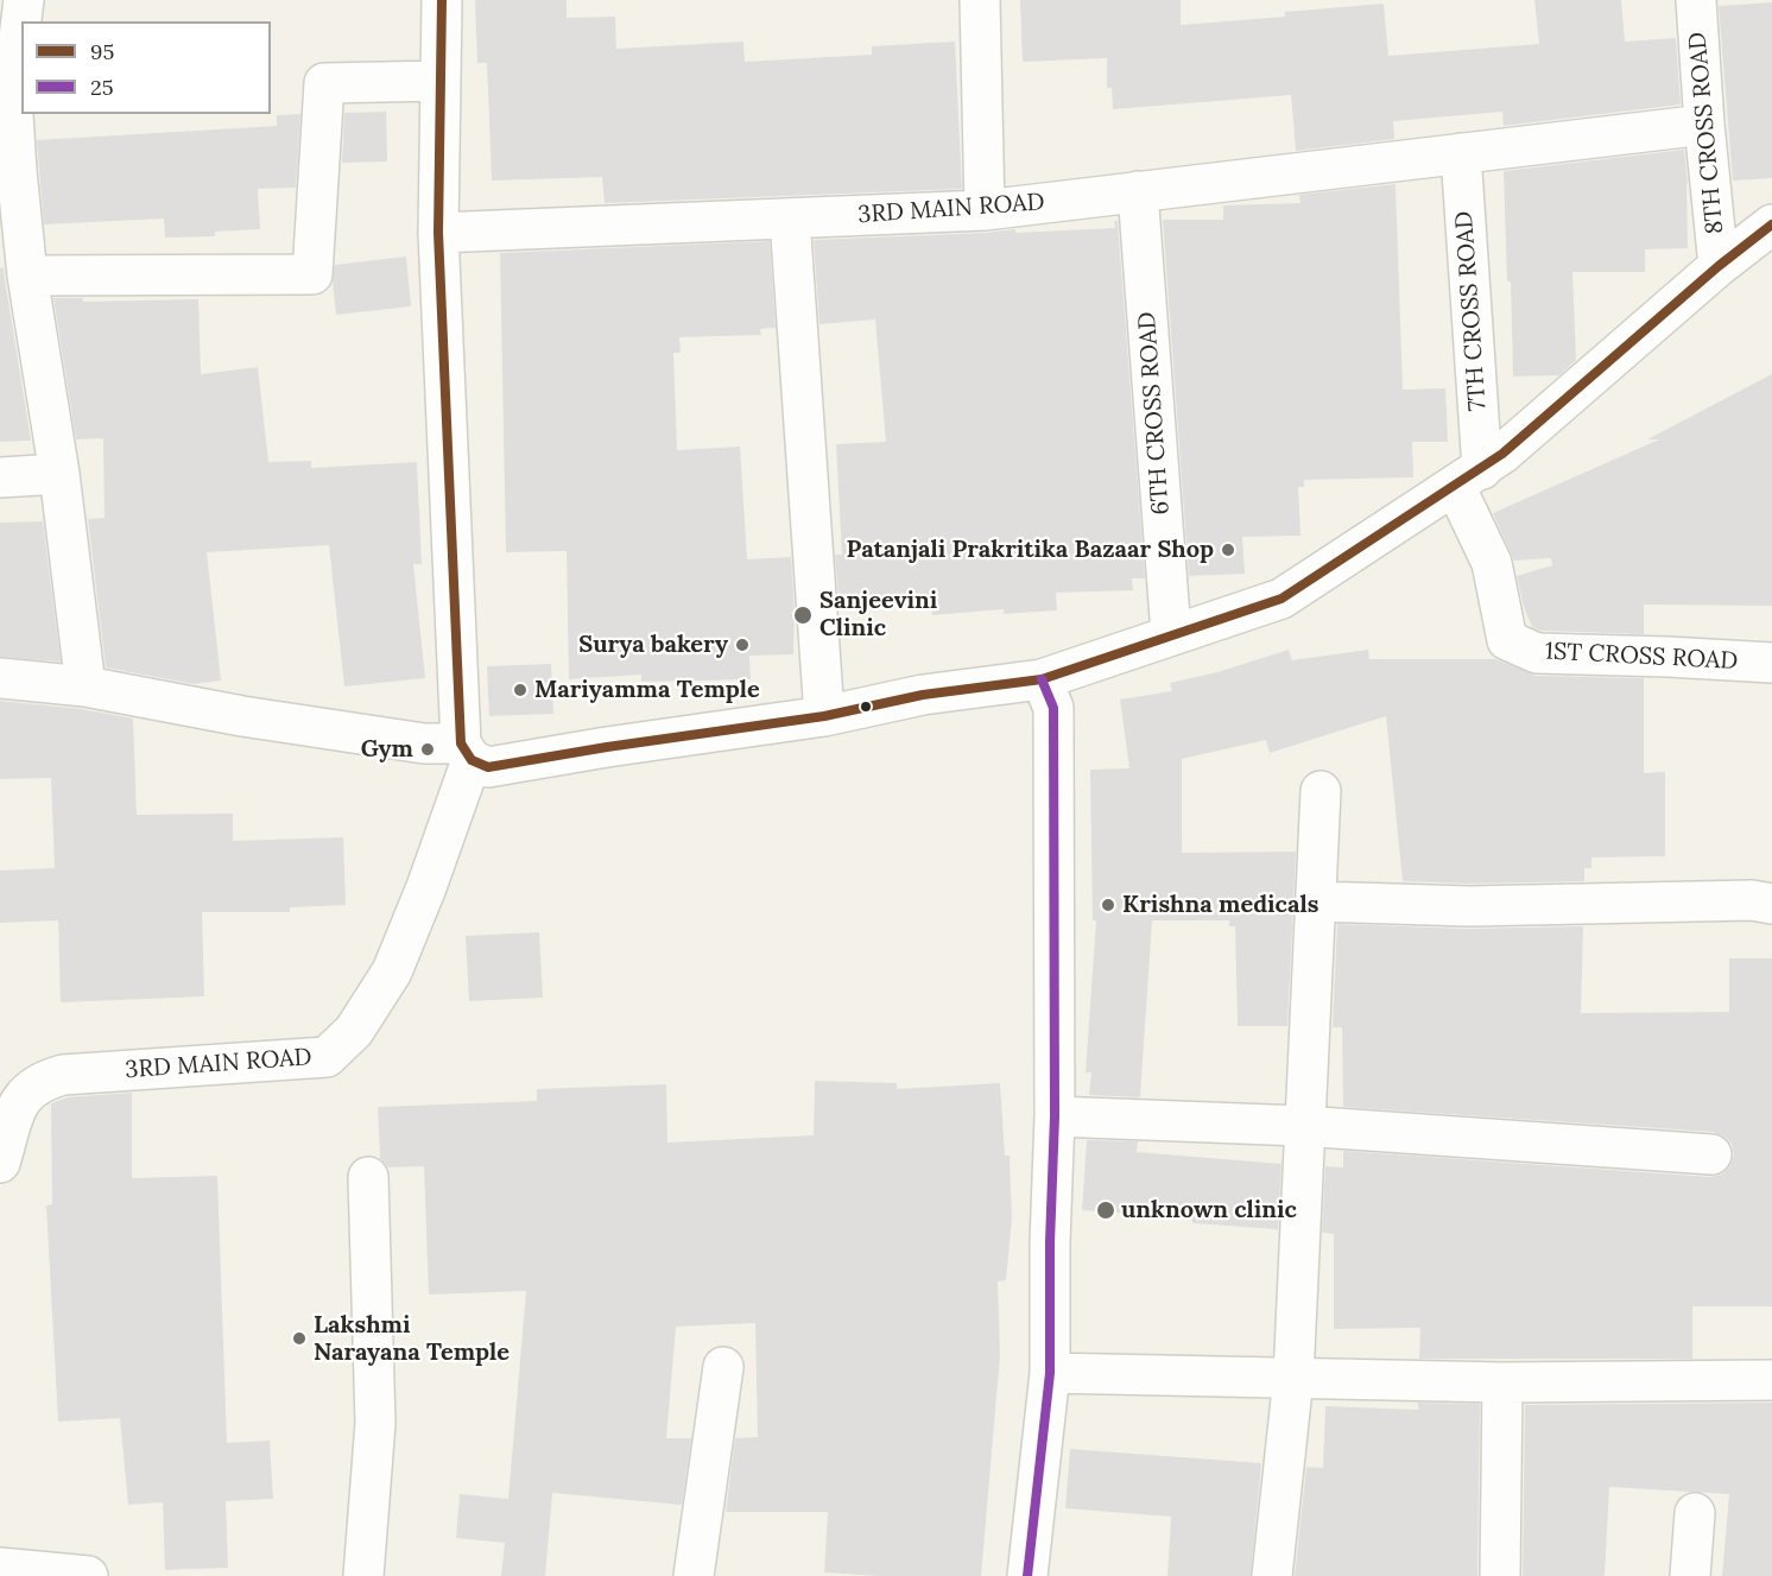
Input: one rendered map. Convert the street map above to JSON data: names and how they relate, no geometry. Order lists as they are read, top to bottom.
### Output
{
  "streets": {
    "street": [
      "8TH CROSS ROAD",
      "3RD MAIN ROAD",
      "7TH CROSS ROAD",
      "6TH CROSS ROAD",
      "1ST CROSS ROAD"
    ]
  },
  "crossings": [
    ["8TH CROSS ROAD", "3RD MAIN ROAD"],
    ["3RD MAIN ROAD", "7TH CROSS ROAD"],
    ["3RD MAIN ROAD", "6TH CROSS ROAD"],
    ["7TH CROSS ROAD", "1ST CROSS ROAD"]
  ],
  "places": [
    "Patanjali Prakritika Bazaar Shop",
    "Sanjeevini Clinic",
    "Surya bakery",
    "Mariyamma Temple",
    "Gym",
    "Krishna medicals",
    "unknown clinic",
    "Lakshmi Narayana Temple"
  ],
  "lines": ["transit line 95", "transit line 25"],
  "legend": ["95", "25"]
}
